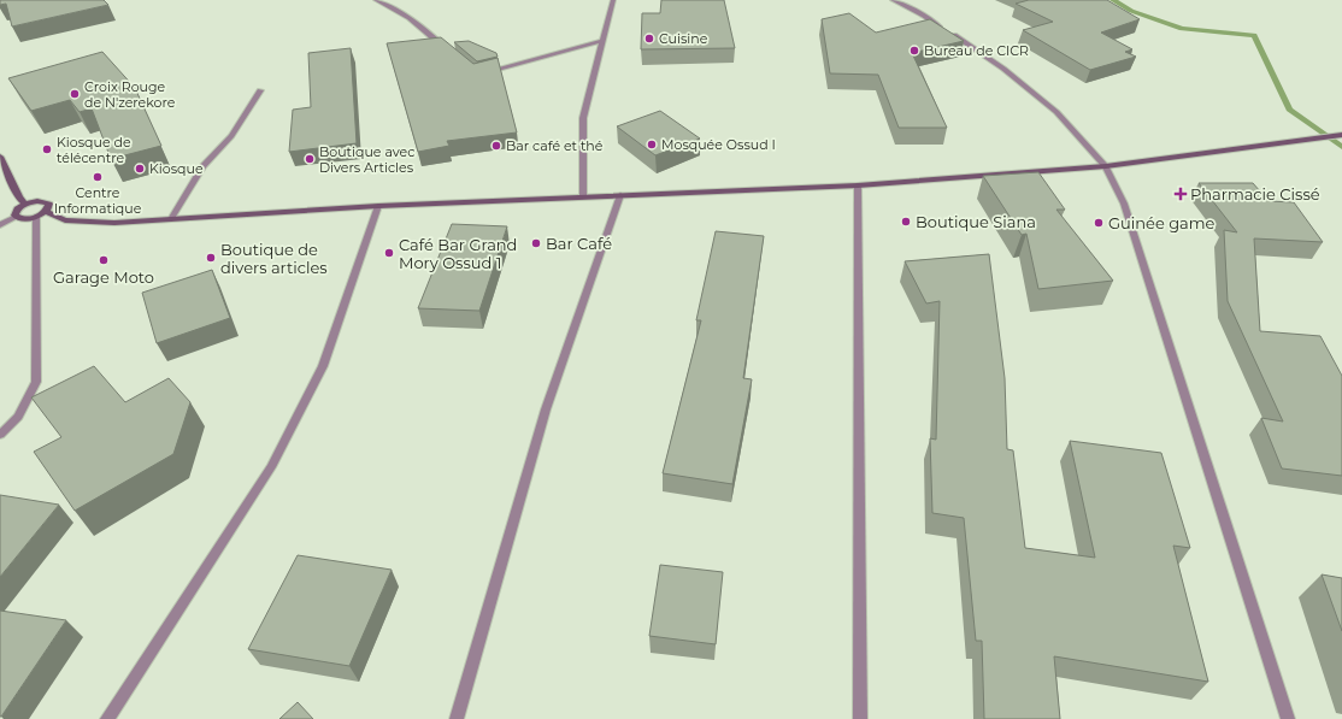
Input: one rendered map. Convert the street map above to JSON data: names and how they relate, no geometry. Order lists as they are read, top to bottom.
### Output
{
  "places": {
    "other": [
      "Cuisine",
      "Bureau de CICR",
      "Croix Rouge de N'zerekore",
      "Mosquée Ossud I",
      "Bar café et thé",
      "Kiosque de télécentre",
      "Boutique avec Divers Articles",
      "Kiosque",
      "Centre Informatique",
      "Boutique Siana",
      "Guinée game",
      "Bar Café",
      "Café Bar Grand Mory Ossud 1",
      "Boutique de divers articles",
      "Garage Moto"
    ],
    "health": ["Pharmacie Cissé"]
  }
}
